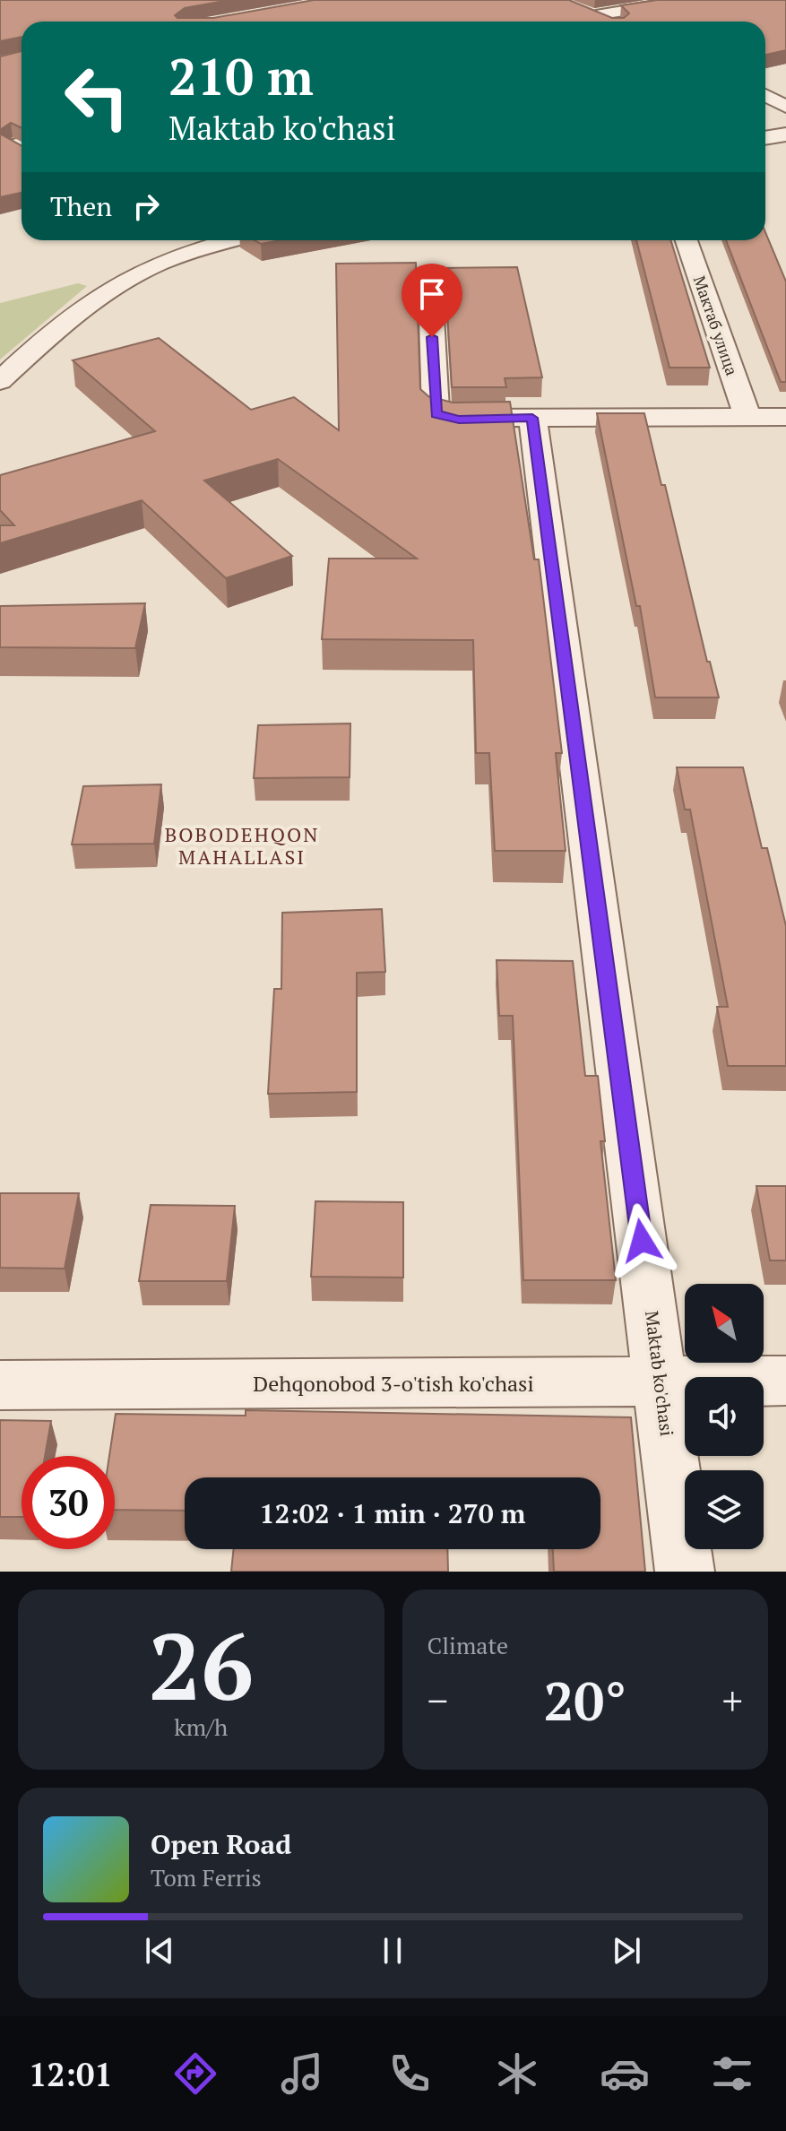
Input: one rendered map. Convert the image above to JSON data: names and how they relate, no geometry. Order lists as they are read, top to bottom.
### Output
{
  "streets": {
    "street": ["Мактаб улица", "Maktab ko'chasi", "Dehqonobod 3-o'tish ko'chasi"]
  },
  "crossings": [
    ["Maktab ko'chasi", "Dehqonobod 3-o'tish ko'chasi"]
  ],
  "districts": ["BOBODEHQON MAHALLASI"],
  "north": "top left",
  "page": {
    "turn": ["210 m", "Maktab ko'chasi"],
    "then": "Then",
    "limit": "30",
    "trip": "12:02 · 1 min · 270 m",
    "tile": [
      ["26", "km/h"],
      "Climate"
    ],
    "heat": ["−", "20°", "+"],
    "song": ["Open Road", "Tom Ferris"],
    "tabs": "12:01"
  }
}
